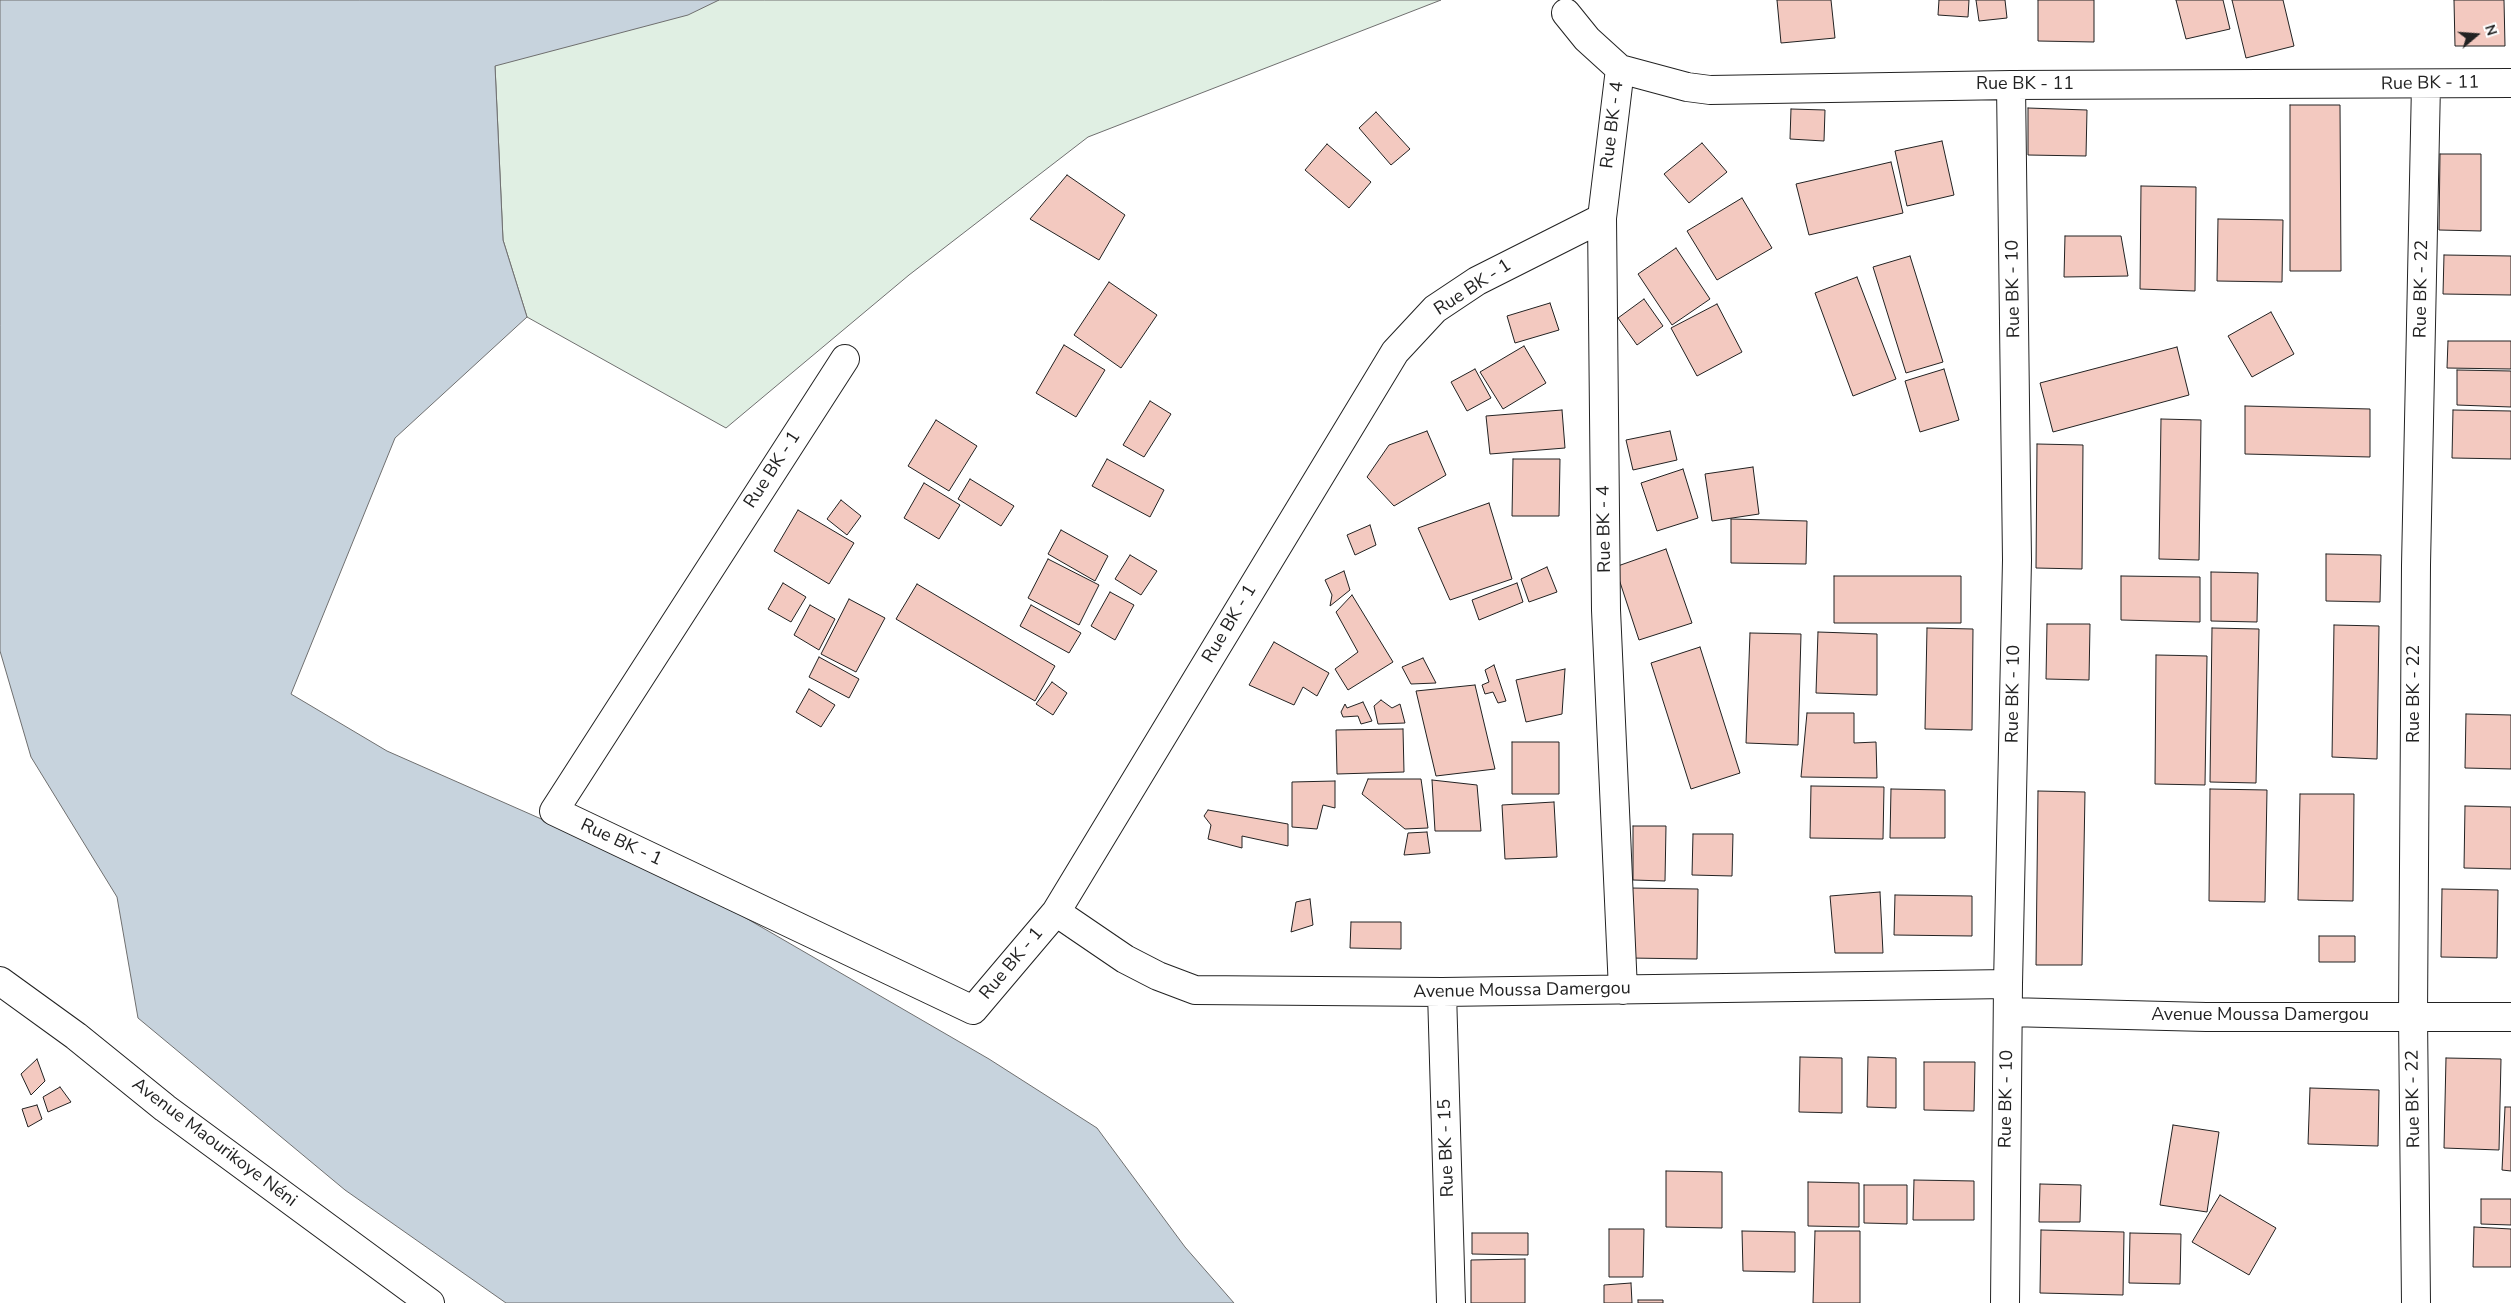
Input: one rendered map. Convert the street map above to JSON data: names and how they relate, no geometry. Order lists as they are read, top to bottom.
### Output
{
  "streets": {
    "street": [
      "Rue BK - 11",
      "Rue BK - 4",
      "Rue BK - 1",
      "Rue BK - 10",
      "Rue BK - 22",
      "Avenue Moussa Damergou",
      "Avenue Maourikoye Néni",
      "Rue BK - 15"
    ]
  },
  "crossings": [
    ["Rue BK - 11", "Rue BK - 4"],
    ["Rue BK - 11", "Rue BK - 10"],
    ["Rue BK - 11", "Rue BK - 22"],
    ["Rue BK - 4", "Rue BK - 1"],
    ["Rue BK - 4", "Avenue Moussa Damergou"],
    ["Rue BK - 1", "Avenue Moussa Damergou"],
    ["Rue BK - 10", "Avenue Moussa Damergou"],
    ["Rue BK - 22", "Avenue Moussa Damergou"],
    ["Avenue Moussa Damergou", "Rue BK - 15"]
  ],
  "north": "right"
}
